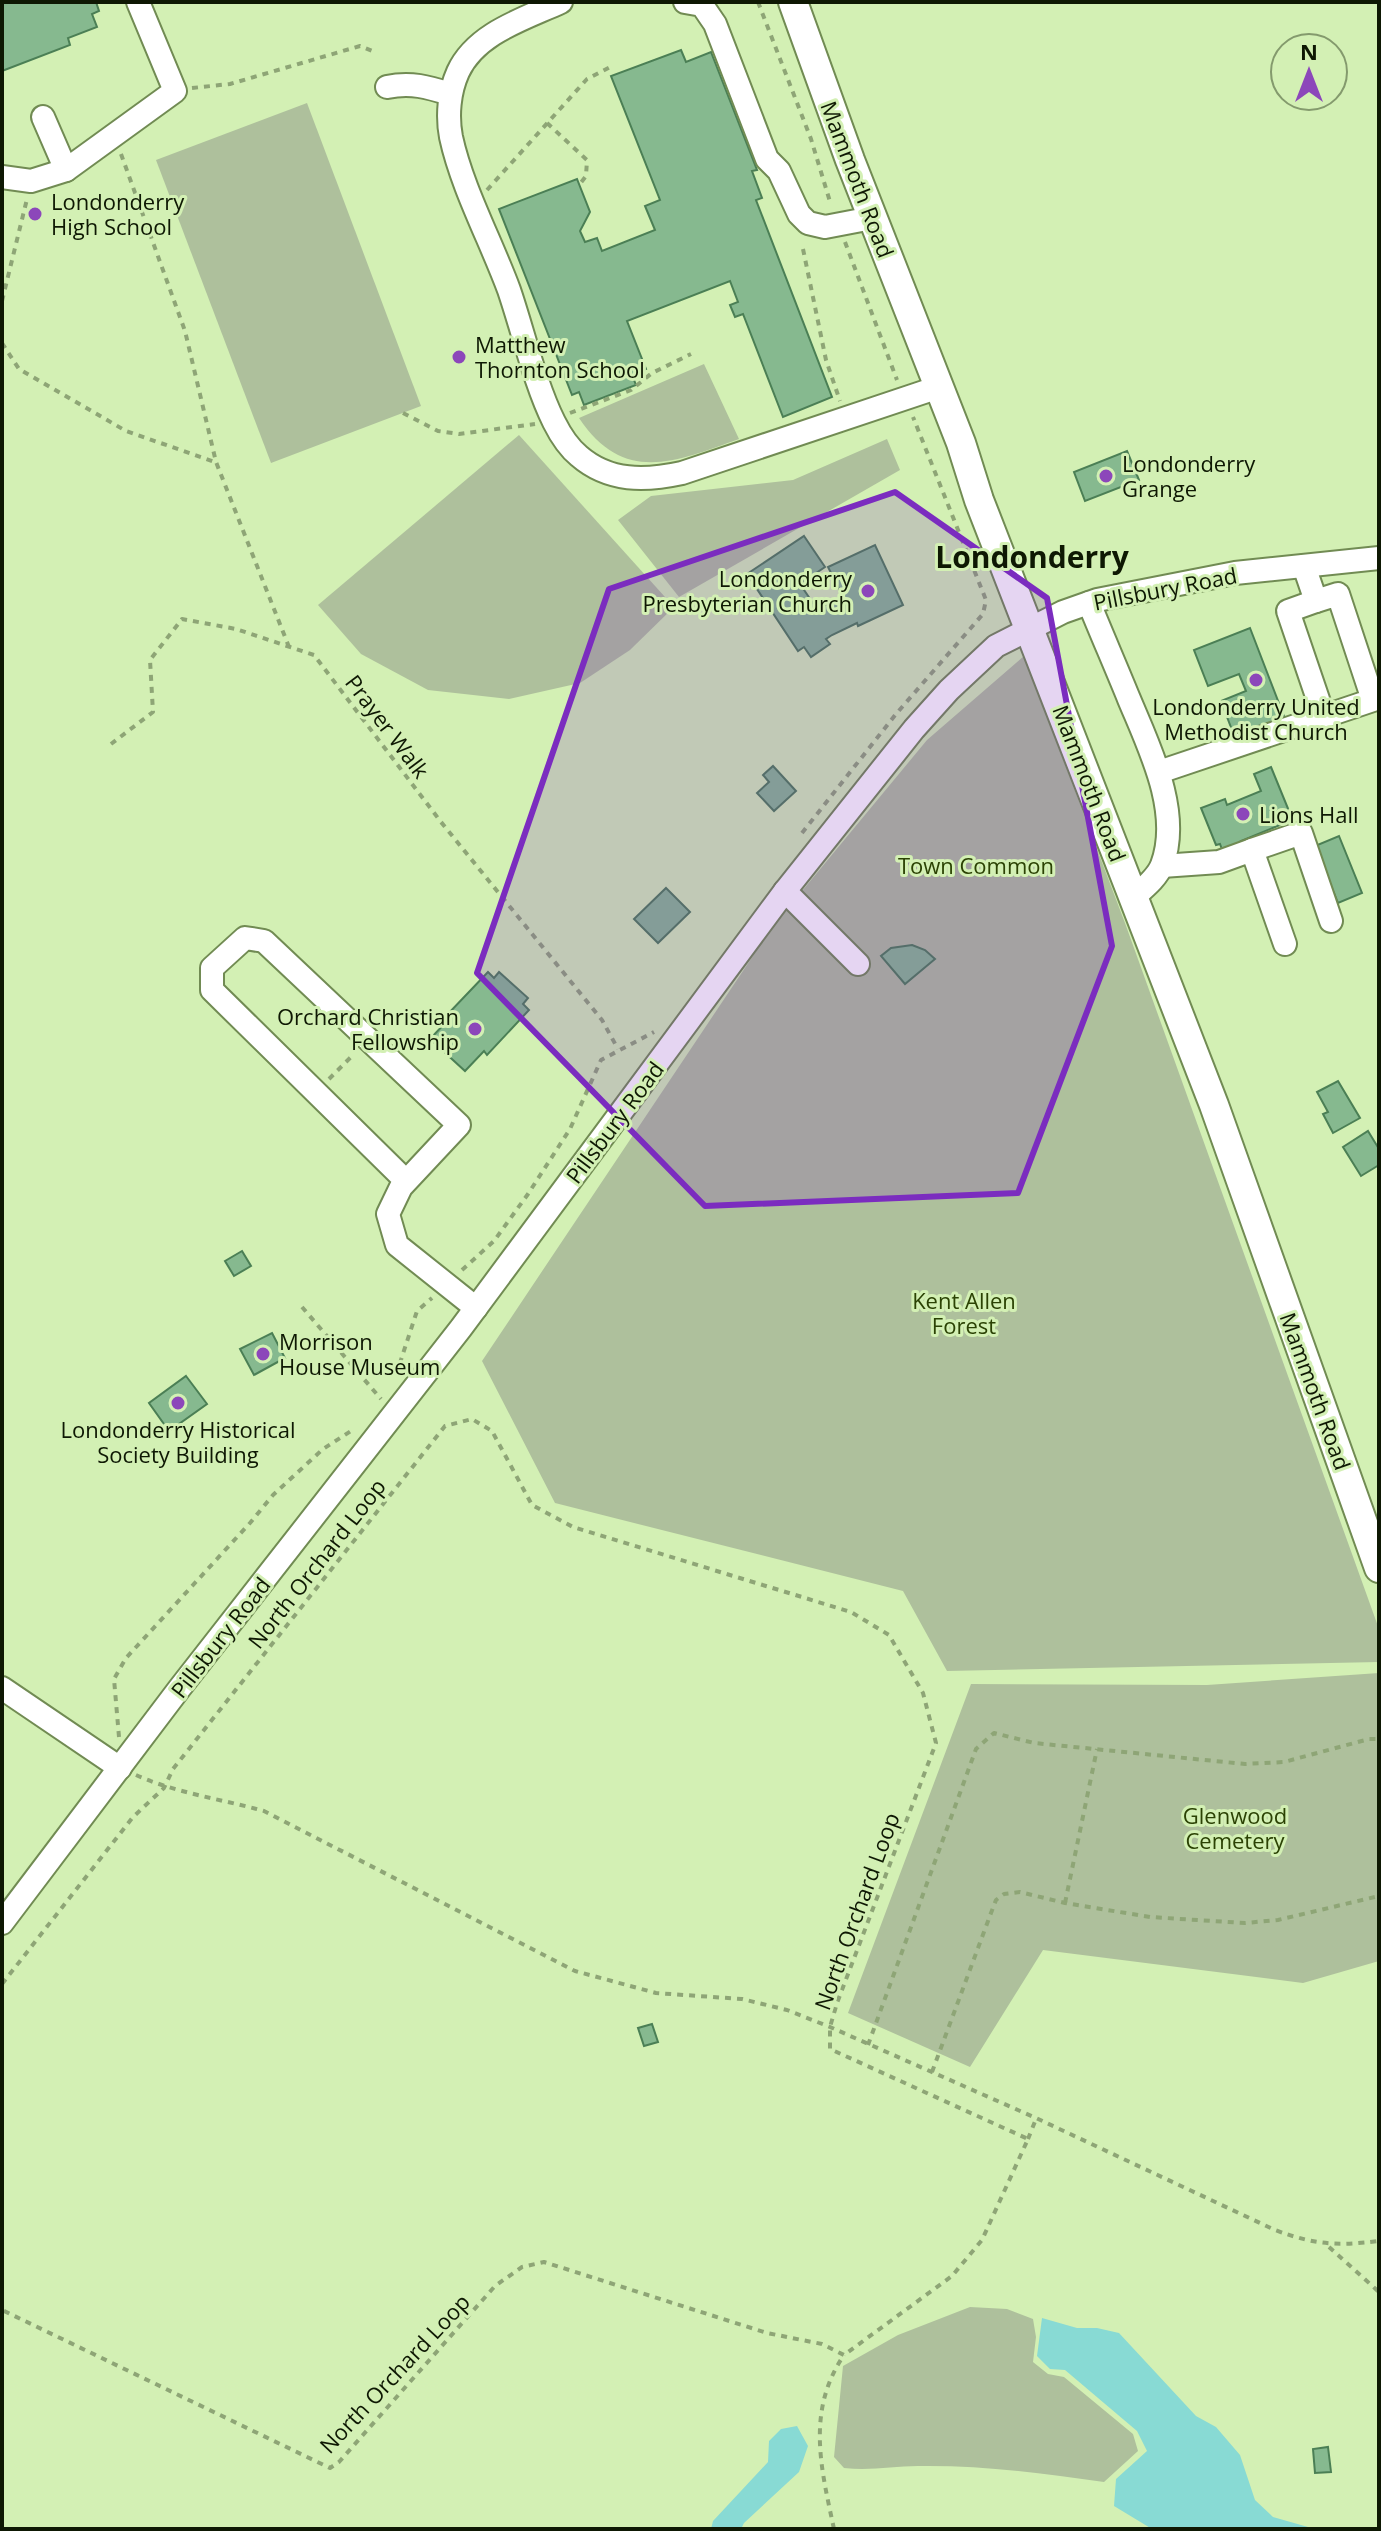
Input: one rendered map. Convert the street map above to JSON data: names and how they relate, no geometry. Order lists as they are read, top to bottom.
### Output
{
  "streets": {
    "main road": ["Mammoth Road"],
    "street": ["Pillsbury Road"],
    "path": ["Prayer Walk", "North Orchard Loop"]
  },
  "crossings": [
    ["Mammoth Road", "Pillsbury Road"]
  ],
  "districts": ["Londonderry"],
  "parks": ["Town Common", "Kent Allen Forest", "Glenwood Cemetery"],
  "places": [
    "Londonderry High School",
    "Matthew Thornton School",
    "Londonderry Grange",
    "Londonderry Presbyterian Church",
    "Londonderry United Methodist Church",
    "Lions Hall",
    "Orchard Christian Fellowship",
    "Morrison House Museum",
    "Londonderry Historical Society Building"
  ],
  "north": "top"
}
